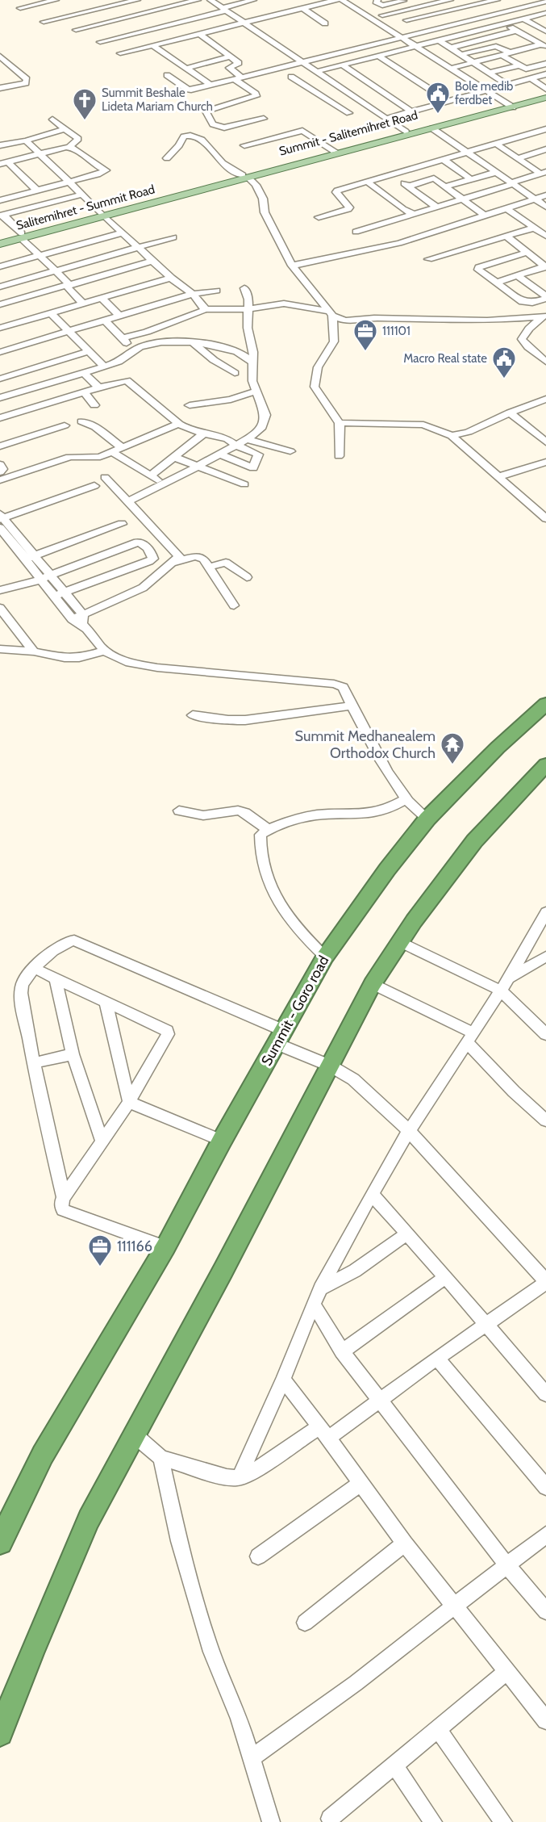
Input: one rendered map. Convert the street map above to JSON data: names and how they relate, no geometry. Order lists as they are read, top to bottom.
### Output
{
  "streets": {
    "highway": ["Summit - Goro road"],
    "main road": ["Summit - Salitemihret Road", "Salitemihret - Summit Road"]
  },
  "crossings": [
    ["Summit - Salitemihret Road", "Salitemihret - Summit Road"]
  ],
  "places": {
    "public building": ["Bole medib ferdbet", "Macro Real state"],
    "church": ["Summit Beshale Lideta Mariam Church"],
    "office": ["111101", "111166"],
    "temple": ["Summit Medhanealem Orthodox Church"]
  }
}
